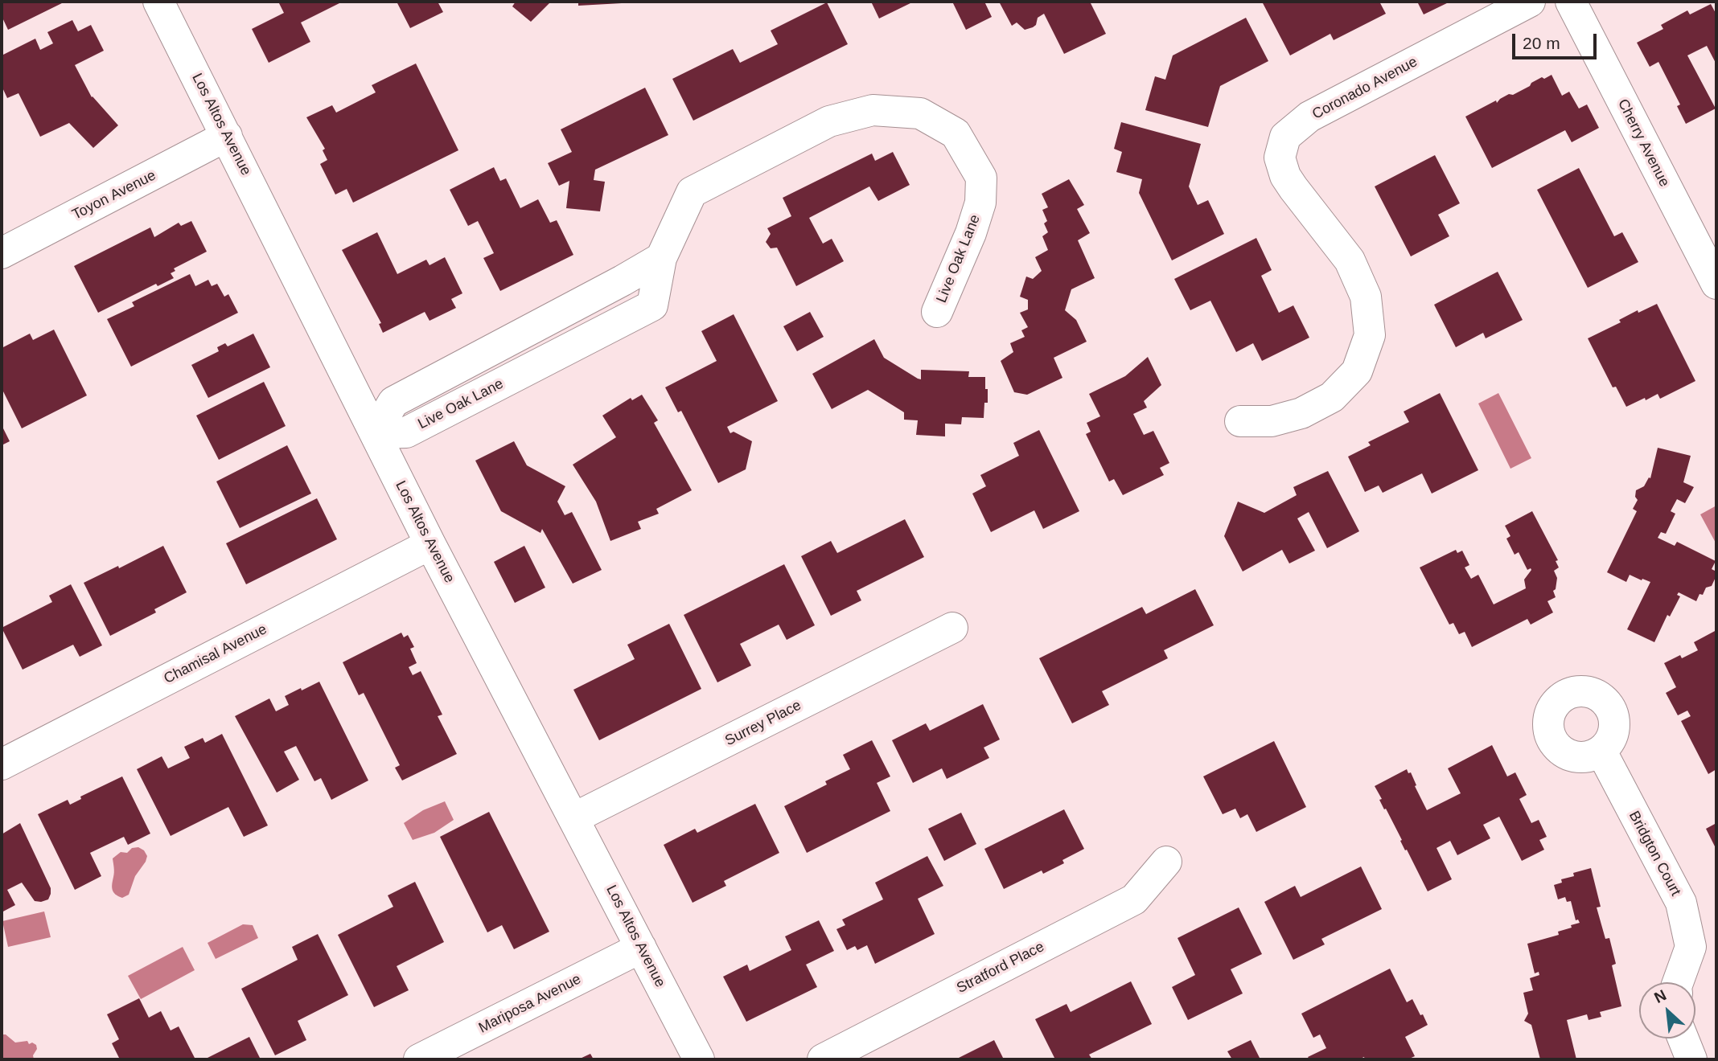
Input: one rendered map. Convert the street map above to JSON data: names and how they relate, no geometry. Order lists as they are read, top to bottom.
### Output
{
  "streets": {
    "street": [
      "Coronado Avenue",
      "Los Altos Avenue",
      "Cherry Avenue",
      "Toyon Avenue",
      "Live Oak Lane",
      "Chamisal Avenue",
      "Surrey Place",
      "Bridgton Court",
      "Stratford Place",
      "Mariposa Avenue"
    ]
  },
  "crossings": [
    ["Los Altos Avenue", "Toyon Avenue"],
    ["Los Altos Avenue", "Live Oak Lane"],
    ["Los Altos Avenue", "Chamisal Avenue"],
    ["Los Altos Avenue", "Surrey Place"],
    ["Los Altos Avenue", "Mariposa Avenue"]
  ],
  "scale_bar": "20 m",
  "north": "top left"
}
